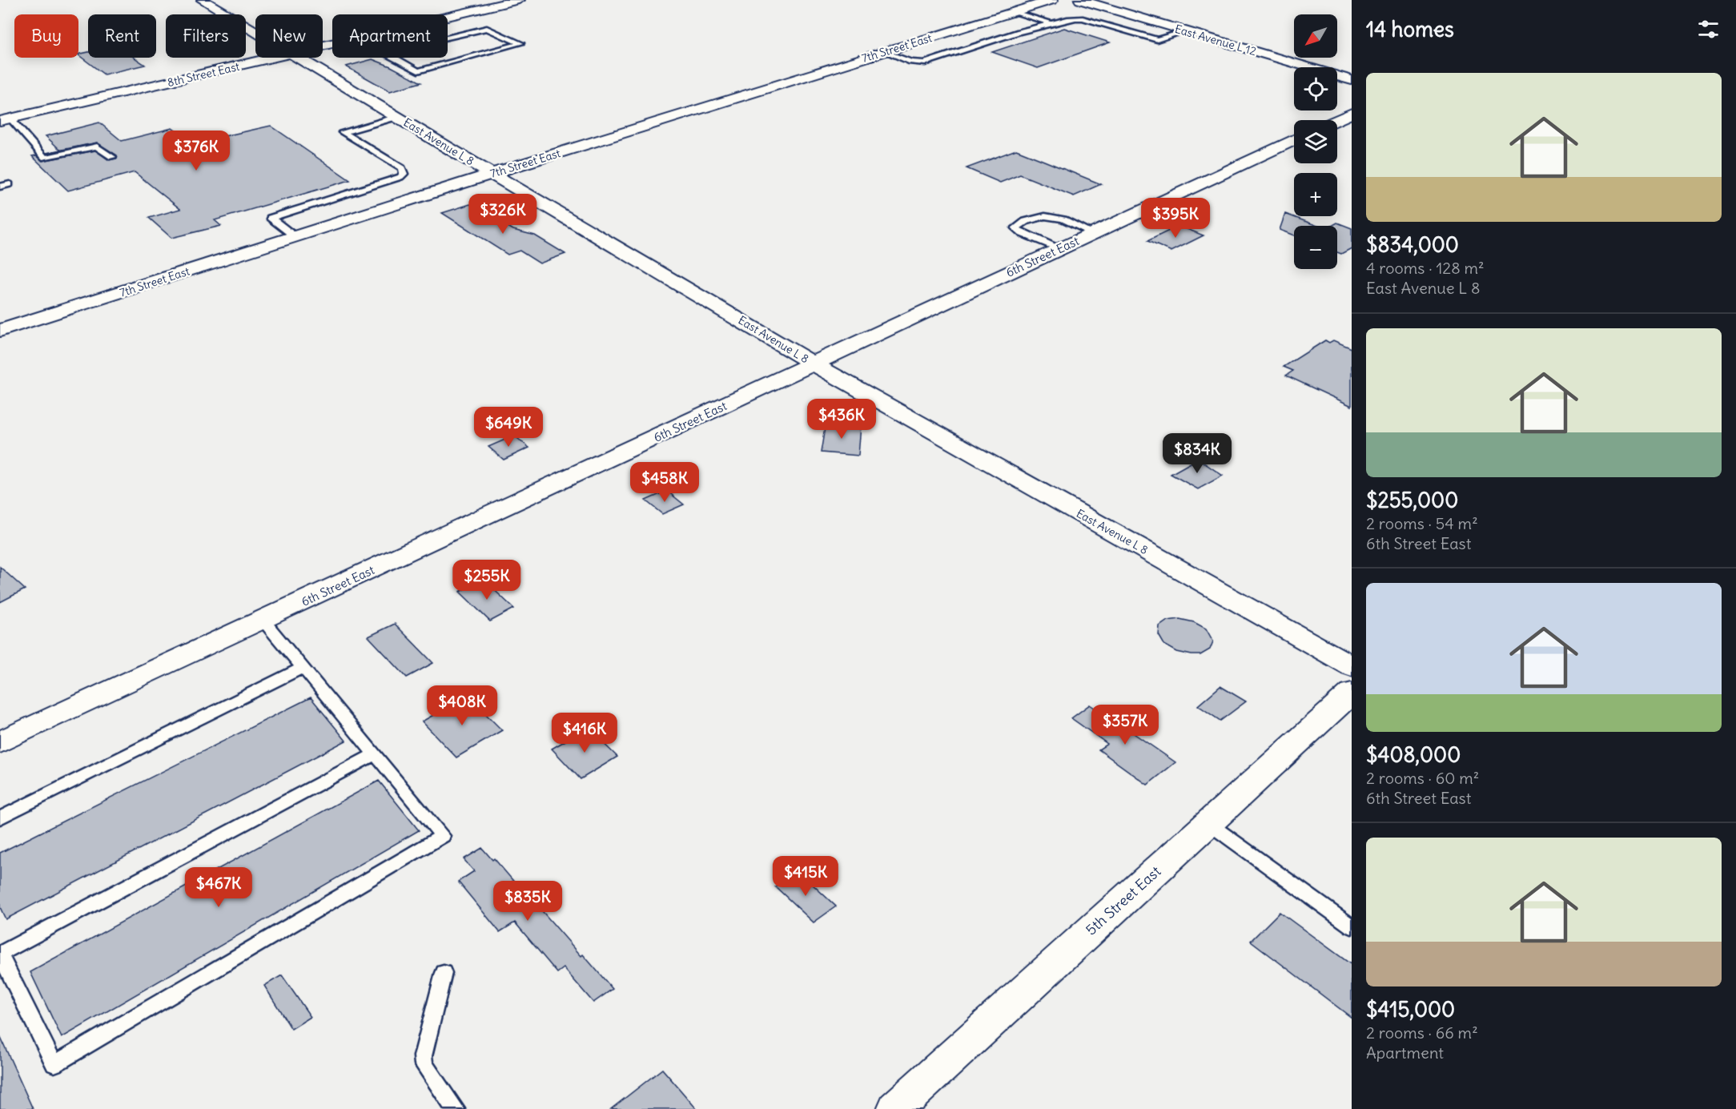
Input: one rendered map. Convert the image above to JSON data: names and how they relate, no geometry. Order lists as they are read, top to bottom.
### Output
{
  "streets": {
    "street": [
      "East Avenue L 12",
      "7th Street East",
      "8th Street East",
      "East Avenue L 8",
      "6th Street East",
      "5th Street East"
    ]
  },
  "crossings": [
    ["7th Street East", "East Avenue L 8"],
    ["East Avenue L 8", "6th Street East"]
  ],
  "north": "bottom left",
  "page": {
    "heading": "14 homes",
    "map_buttons": ["+", "−"],
    "chip": [
      "Buy",
      "Rent",
      "Filters",
      "New",
      "Apartment"
    ],
    "list": [
      {
        "name": "$834,000",
        "note": "4 rooms · 128 m² · East Avenue L 8"
      },
      {
        "name": "$255,000",
        "note": "2 rooms · 54 m² · 6th Street East"
      },
      {
        "name": "$408,000",
        "note": "2 rooms · 60 m² · 6th Street East"
      },
      {
        "name": "$415,000",
        "note": "2 rooms · 66 m² · Apartment"
      }
    ],
    "price": [
      "$376K",
      "$326K",
      "$395K",
      "$436K",
      "$649K",
      "$834K",
      "$458K",
      "$255K",
      "$408K",
      "$357K",
      "$416K",
      "$415K",
      "$467K",
      "$835K"
    ]
  }
}
